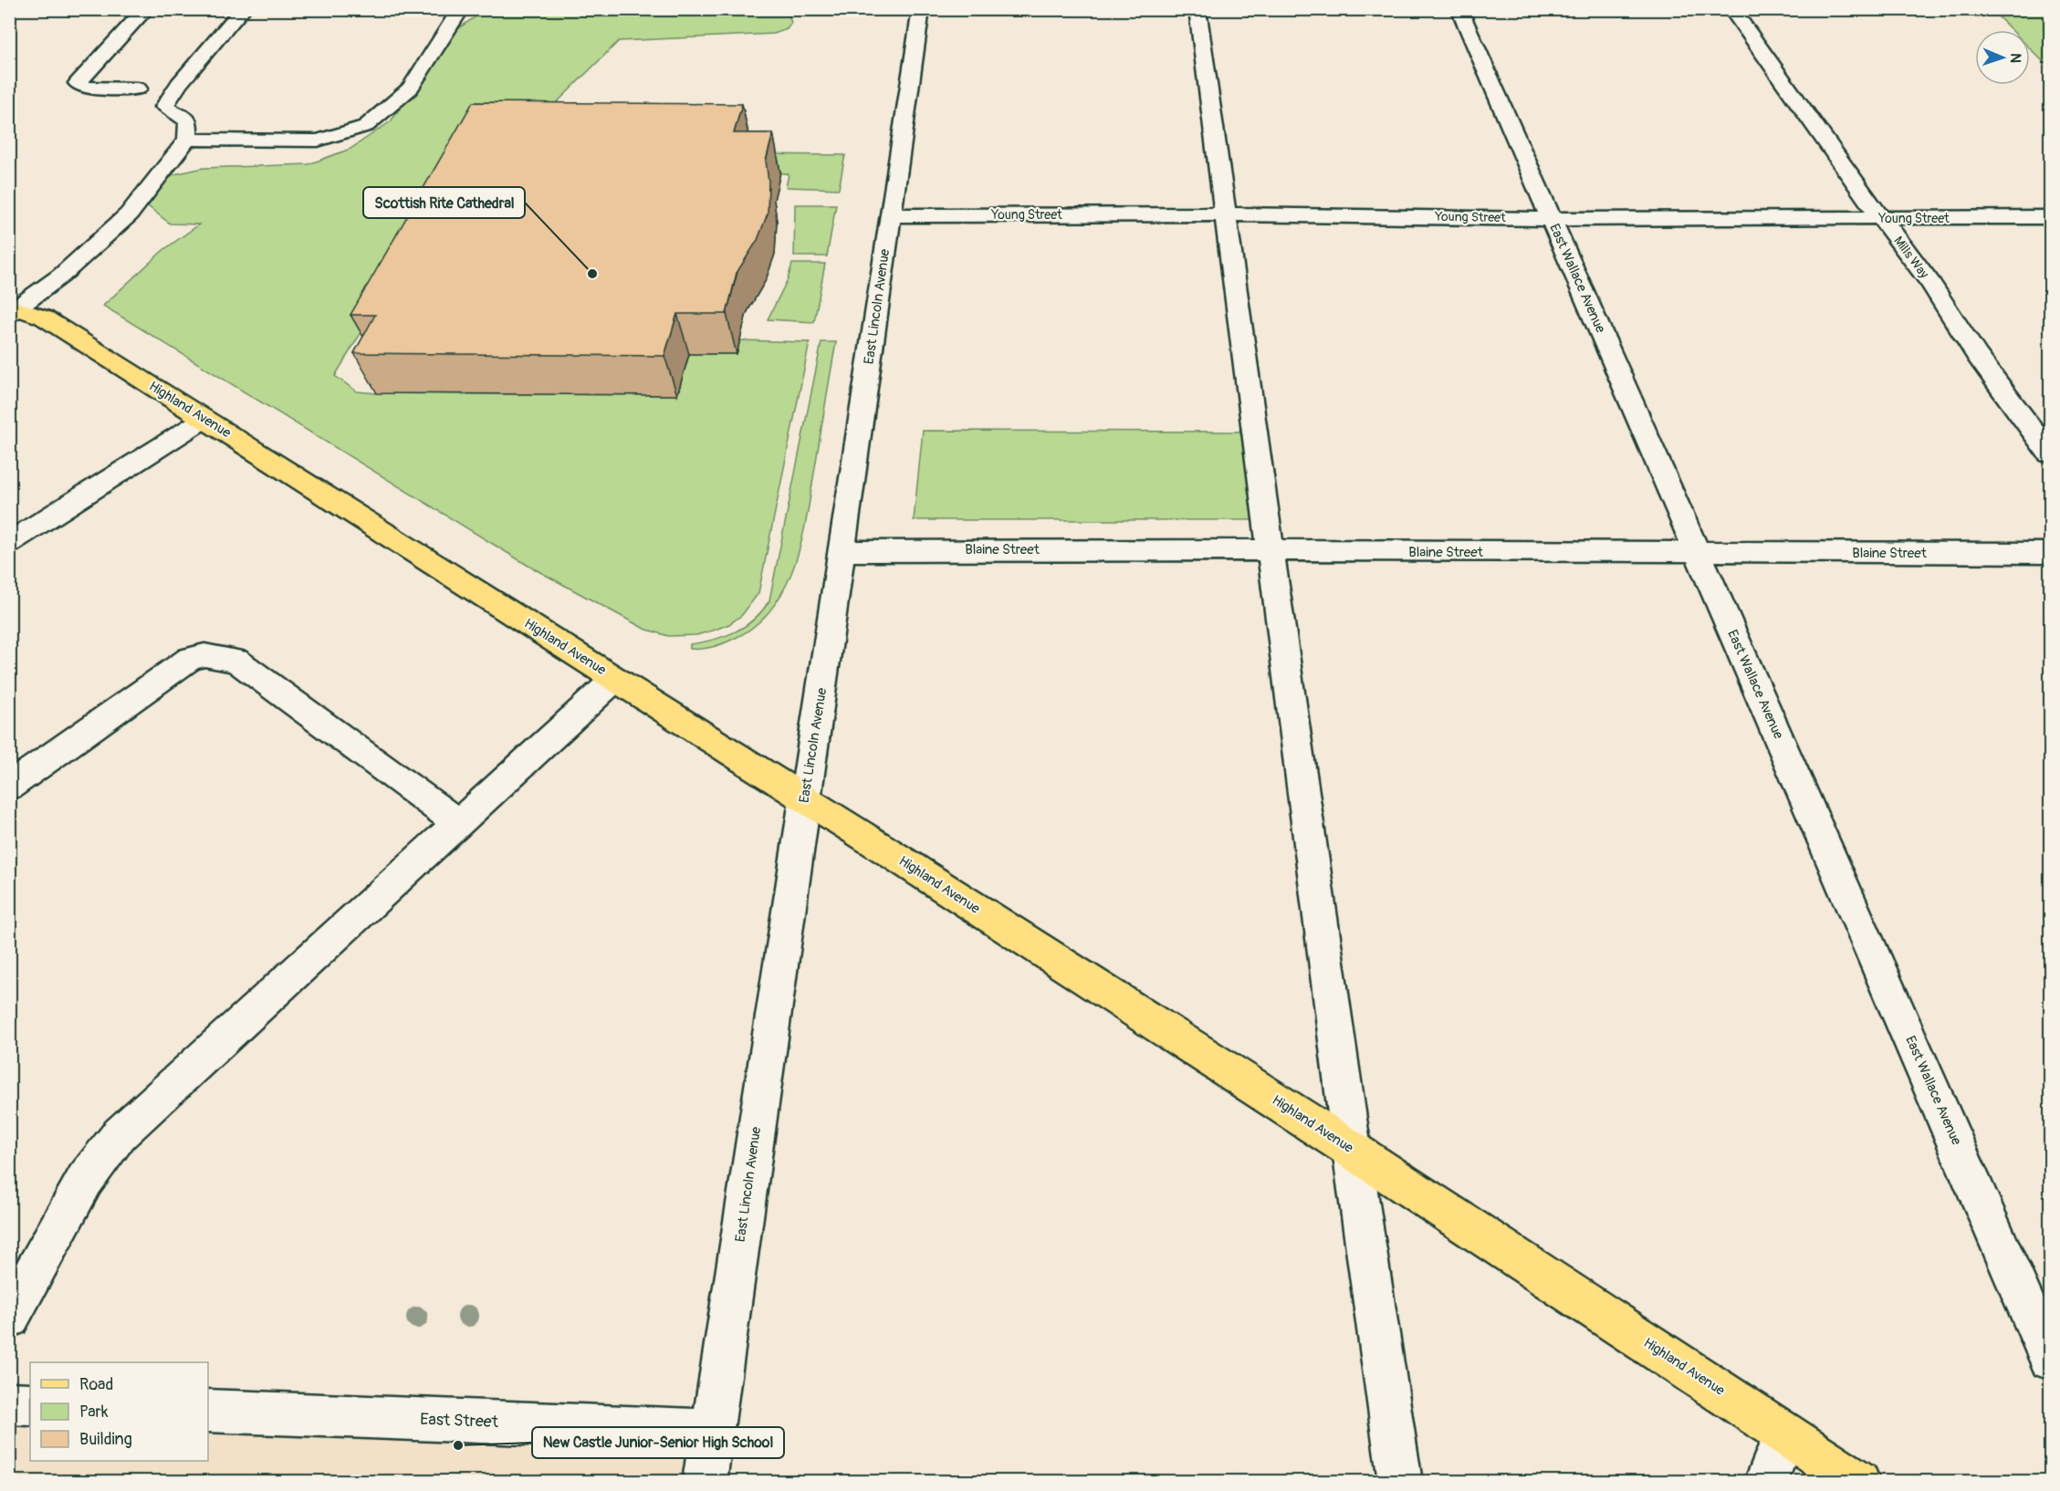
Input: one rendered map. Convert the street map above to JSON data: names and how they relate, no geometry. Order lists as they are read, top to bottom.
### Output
{
  "streets": {
    "main road": ["Highland Avenue"],
    "street": [
      "Young Street",
      "Mills Way",
      "East Wallace Avenue",
      "East Lincoln Avenue",
      "Blaine Street",
      "East Street"
    ]
  },
  "crossings": [
    ["Young Street", "Mills Way"],
    ["Young Street", "East Wallace Avenue"],
    ["Young Street", "East Lincoln Avenue"],
    ["East Wallace Avenue", "Blaine Street"],
    ["East Lincoln Avenue", "Highland Avenue"],
    ["East Lincoln Avenue", "Blaine Street"],
    ["East Lincoln Avenue", "East Street"]
  ],
  "places": ["Scottish Rite Cathedral", "New Castle Junior-Senior High School"],
  "legend": ["Road", "Park", "Building"],
  "north": "right"
}
